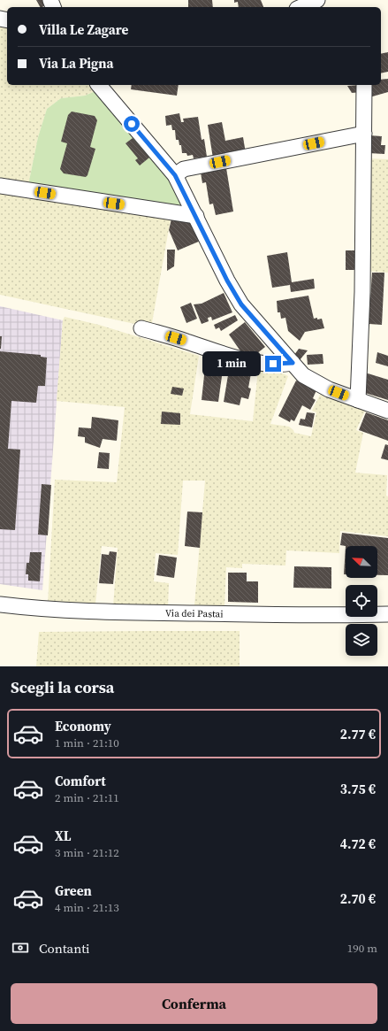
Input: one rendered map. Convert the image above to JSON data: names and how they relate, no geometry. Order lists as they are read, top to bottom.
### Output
{
  "streets": {
    "street": ["Via dei Pastai"]
  },
  "north": "top left",
  "page": {
    "banner": ["Villa Le Zagare", "Via La Pigna"],
    "bubble": "1 min",
    "heading": "Scegli la corsa",
    "list": [
      {
        "name": "Economy",
        "note": "1 min · 21:10",
        "value": "2.77 €"
      },
      {
        "name": "Comfort",
        "note": "2 min · 21:11",
        "value": "3.75 €"
      },
      {
        "name": "XL",
        "note": "3 min · 21:12",
        "value": "4.72 €"
      },
      {
        "name": "Green",
        "note": "4 min · 21:13",
        "value": "2.70 €"
      }
    ],
    "pay": ["Contanti", "190 m"],
    "buttons": "Conferma"
  }
}
